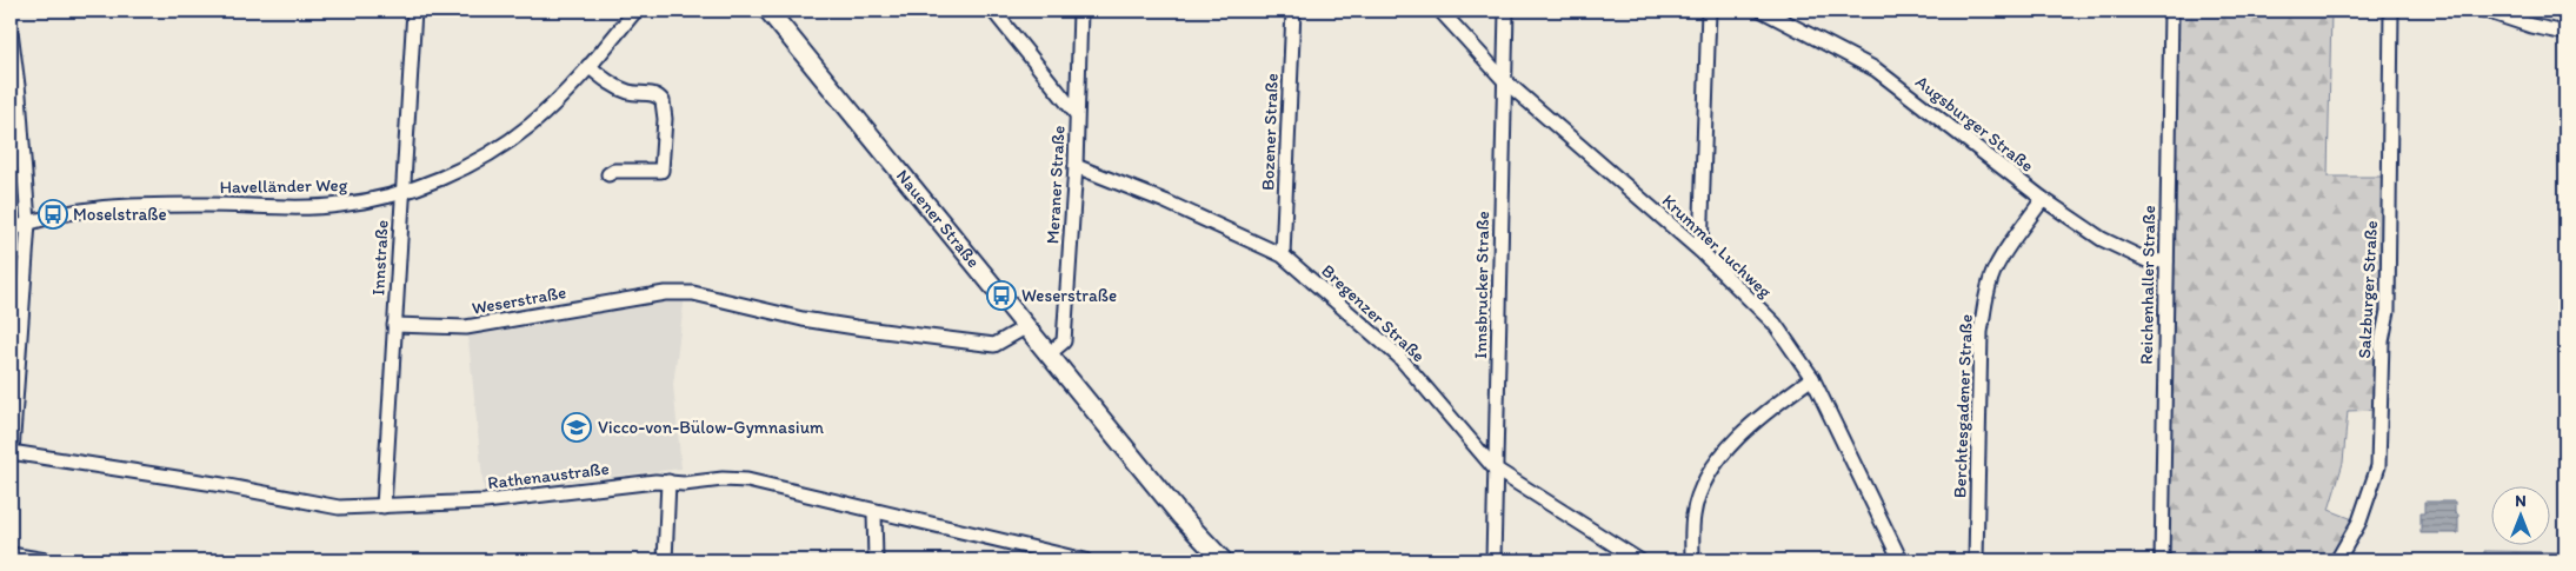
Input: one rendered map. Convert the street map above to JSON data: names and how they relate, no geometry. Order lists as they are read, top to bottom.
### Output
{
  "streets": {
    "main road": ["Nauener Straße"],
    "street": [
      "Augsburger Straße",
      "Bozener Straße",
      "Meraner Straße",
      "Havelländer Weg",
      "Krummer Luchweg",
      "Innstraße",
      "Innsbrucker Straße",
      "Reichenhaller Straße",
      "Salzburger Straße",
      "Weserstraße",
      "Bregenzer Straße",
      "Berchtesgadener Straße",
      "Rathenaustraße"
    ]
  },
  "crossings": [
    ["Augsburger Straße", "Reichenhaller Straße"],
    ["Augsburger Straße", "Berchtesgadener Straße"],
    ["Bozener Straße", "Bregenzer Straße"],
    ["Meraner Straße", "Nauener Straße"],
    ["Meraner Straße", "Bregenzer Straße"],
    ["Havelländer Weg", "Innstraße"],
    ["Nauener Straße", "Weserstraße"],
    ["Krummer Luchweg", "Innsbrucker Straße"],
    ["Innstraße", "Weserstraße"],
    ["Innstraße", "Rathenaustraße"],
    ["Innsbrucker Straße", "Bregenzer Straße"]
  ],
  "places": {
    "bus stop": ["Moselstraße", "Weserstraße"],
    "school or university": ["Vicco-von-Bülow-Gymnasium"]
  },
  "north": "top"
}
